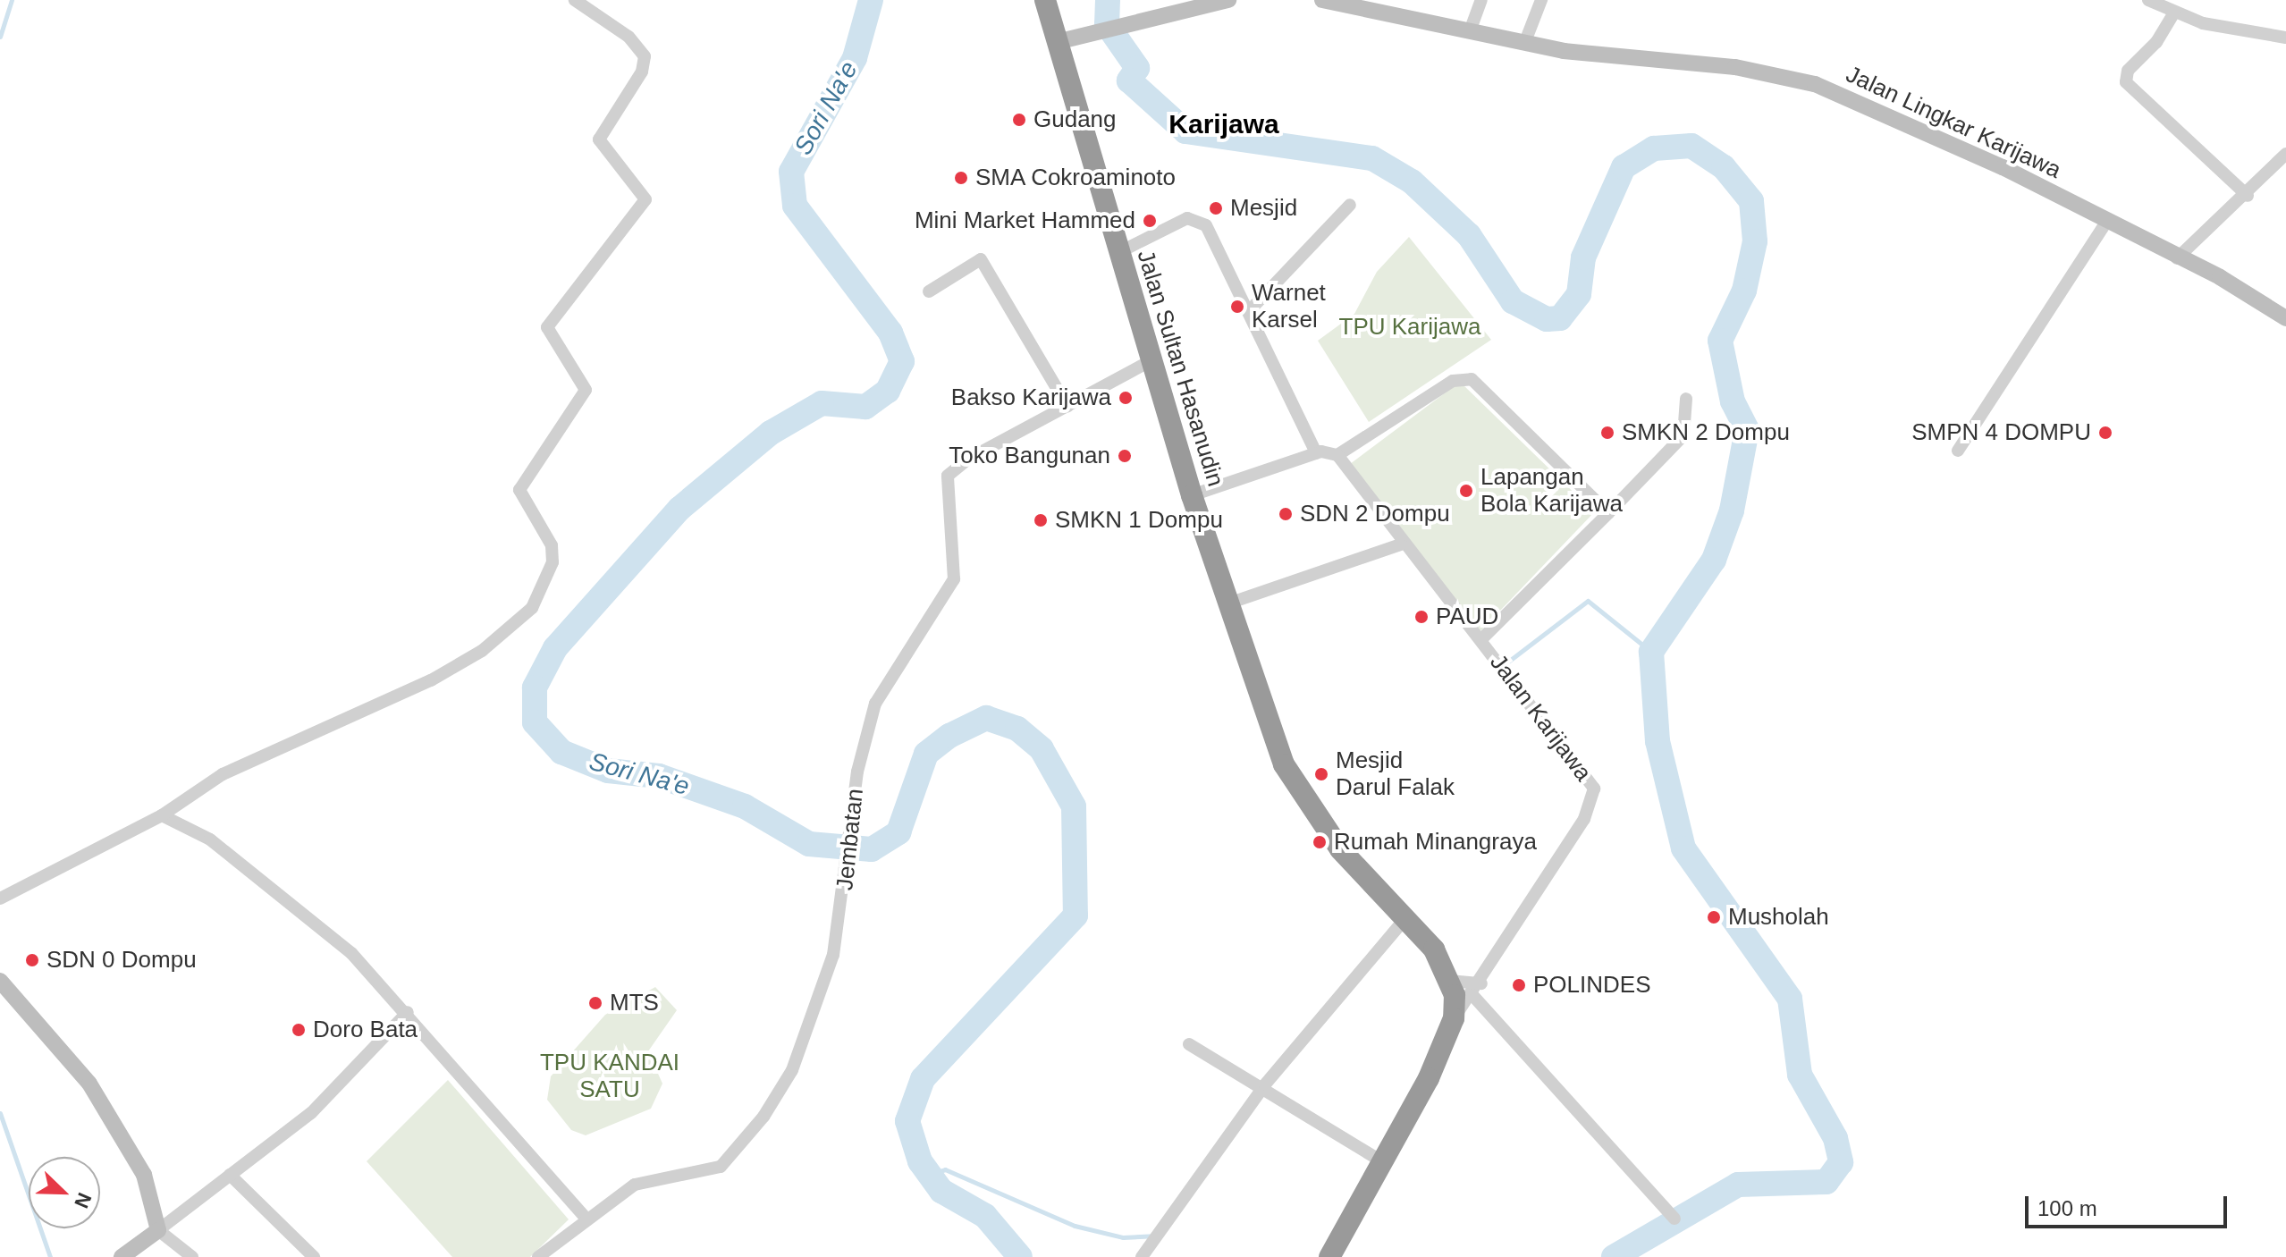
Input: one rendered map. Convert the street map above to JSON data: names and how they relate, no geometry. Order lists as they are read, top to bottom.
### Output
{
  "streets": {
    "highway": ["Jalan Sultan Hasanudin"],
    "main road": ["Jalan Lingkar Karijawa"],
    "street": ["Jalan Karijawa", "Jembatan"]
  },
  "districts": ["Karijawa"],
  "water": ["Sori Na'e"],
  "parks": ["TPU Karijawa", "TPU KANDAI SATU"],
  "places": [
    "Gudang",
    "SMA Cokroaminoto",
    "Mesjid",
    "Mini Market Hammed",
    "Warnet Karsel",
    "Bakso Karijawa",
    "SMKN 2 Dompu",
    "SMPN 4 DOMPU",
    "Toko Bangunan",
    "Lapangan Bola Karijawa",
    "SDN 2 Dompu",
    "SMKN 1 Dompu",
    "PAUD",
    "Mesjid Darul Falak",
    "Rumah Minangraya",
    "Musholah",
    "SDN 0 Dompu",
    "POLINDES",
    "MTS",
    "Doro Bata"
  ],
  "scale_bar": "100 m",
  "north": "bottom right"
}
